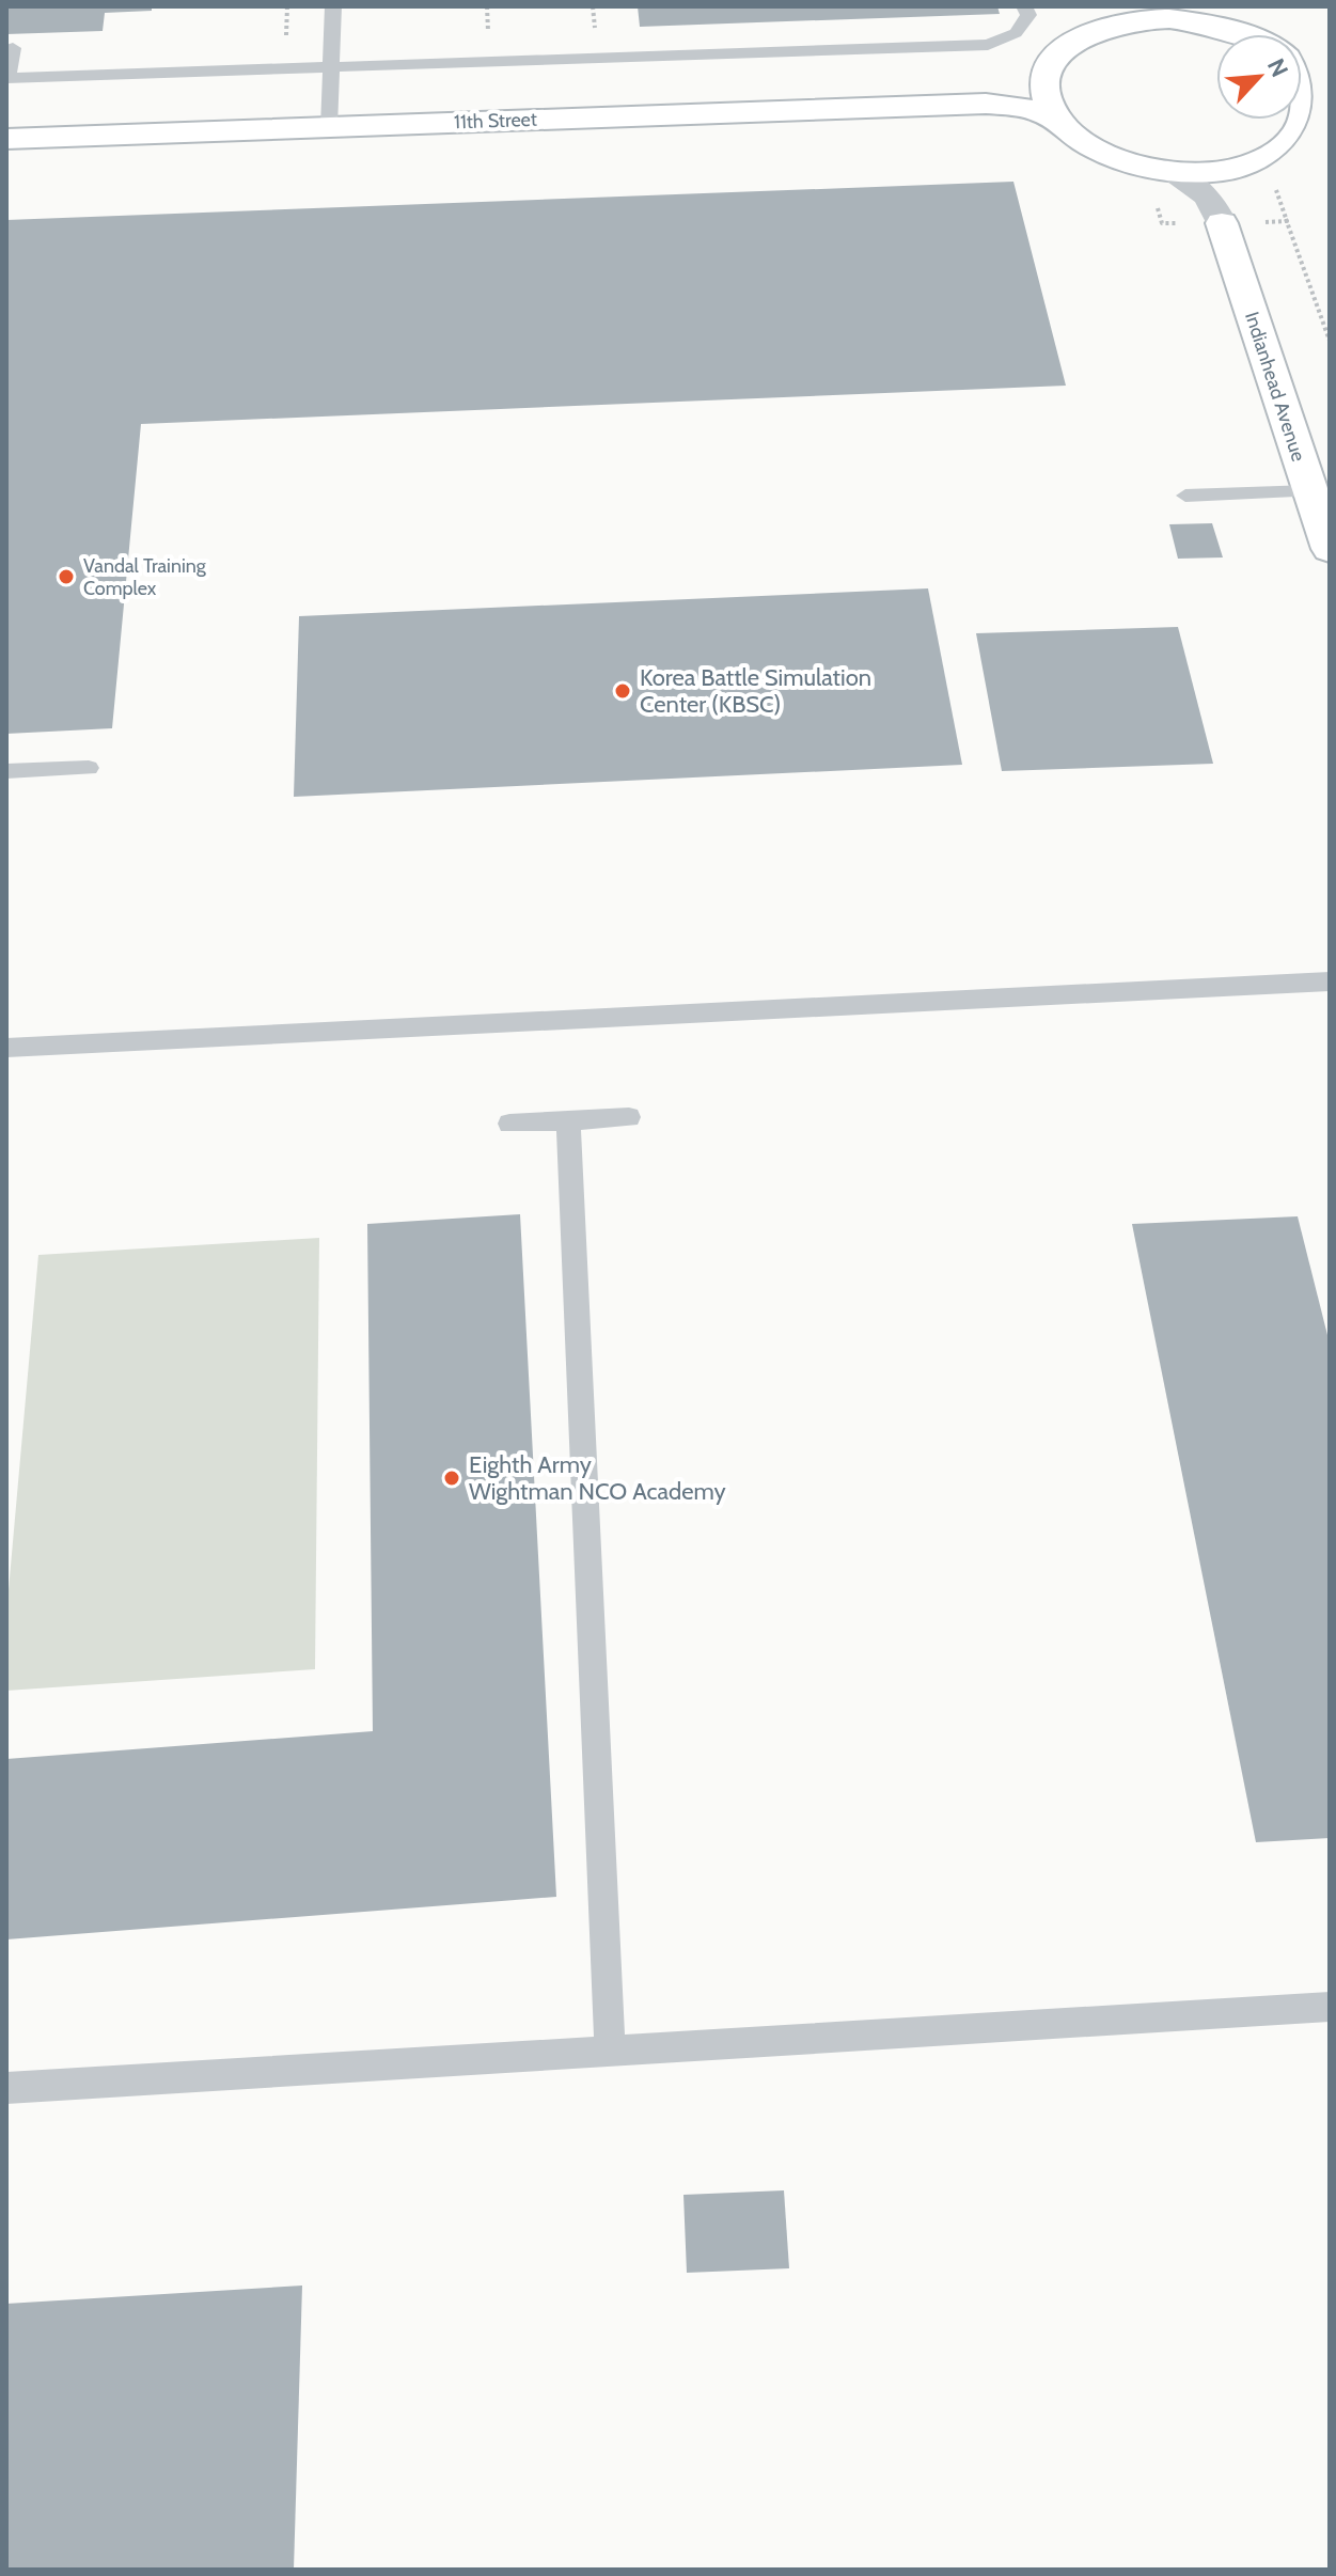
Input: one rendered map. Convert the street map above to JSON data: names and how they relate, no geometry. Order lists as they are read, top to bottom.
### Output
{
  "streets": {
    "main road": ["11th Street", "Indianhead Avenue"]
  },
  "places": ["Vandal Training Complex", "Korea Battle Simulation Center (KBSC)", "Eighth Army Wightman NCO Academy"],
  "north": "top right"
}
